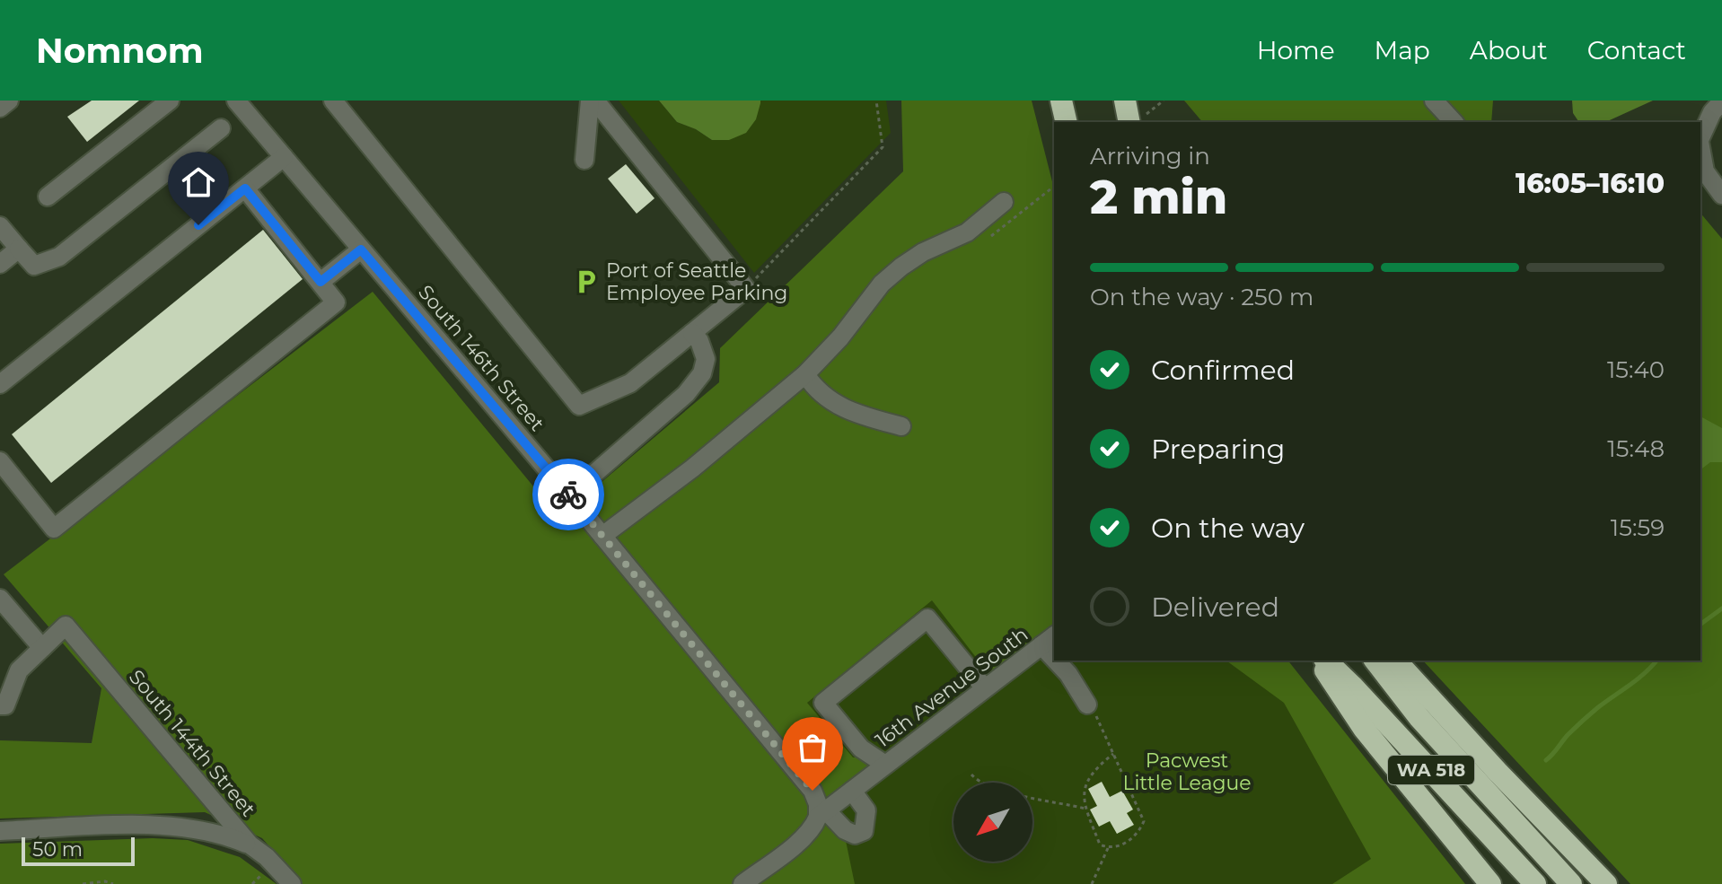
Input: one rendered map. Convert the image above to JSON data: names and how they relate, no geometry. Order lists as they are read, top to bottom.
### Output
{
  "streets": {
    "highway": ["WA 518"],
    "street": ["South 146th Street", "16th Avenue South", "South 144th Street"]
  },
  "crossings": [
    ["South 146th Street", "16th Avenue South"]
  ],
  "parks": ["Pacwest Little League"],
  "places": {
    "parking": ["Port of Seattle Employee Parking"]
  },
  "scale_bar": "50 m",
  "north": "bottom left",
  "page": {
    "header": "Nomnom",
    "nav": [
      "Home",
      "Map",
      "About",
      "Contact"
    ],
    "heading": ["2 min", "Arriving in", "16:05–16:10"],
    "bar": "On the way · 250 m",
    "list": [
      ["Confirmed", "15:40"],
      ["Preparing", "15:48"],
      ["On the way", "15:59"],
      "Delivered"
    ],
    "scale": "50 m"
  }
}
